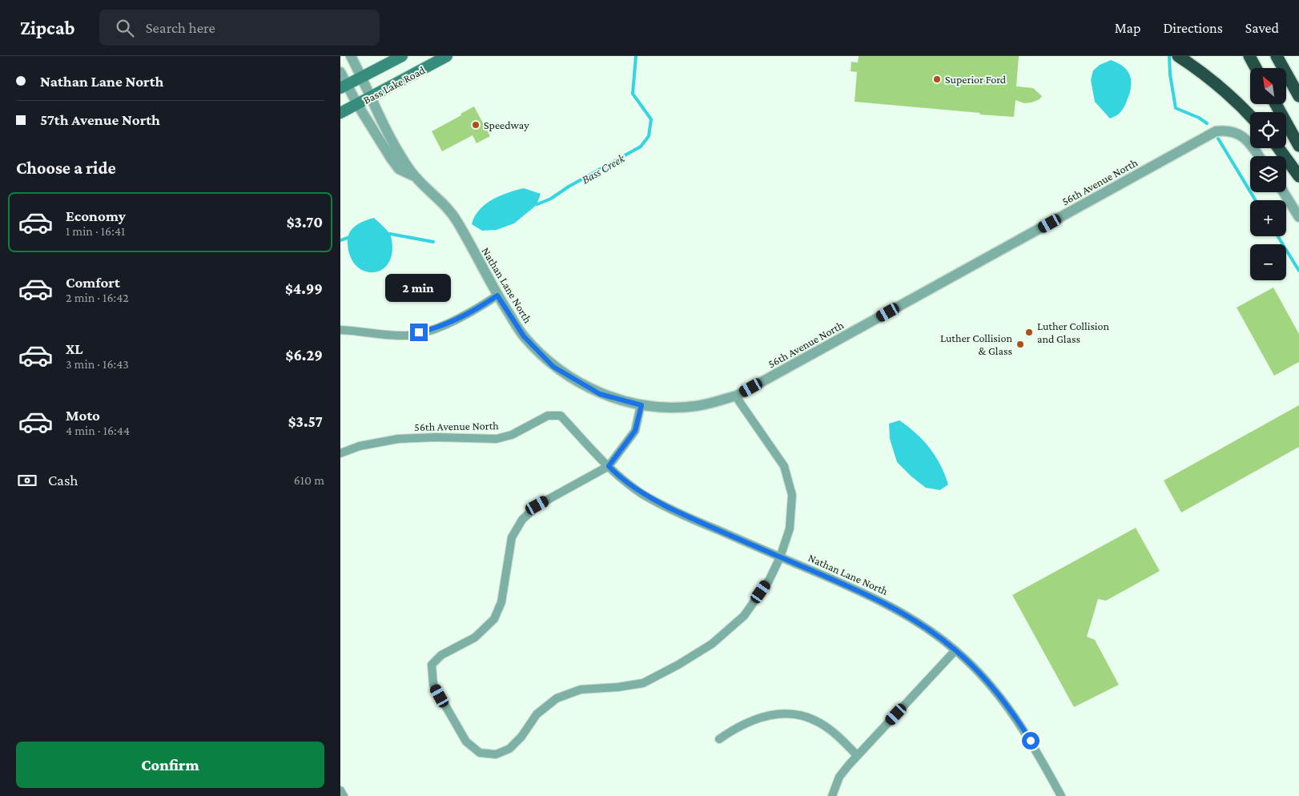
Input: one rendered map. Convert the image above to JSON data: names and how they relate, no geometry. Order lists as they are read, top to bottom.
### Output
{
  "streets": {
    "main road": ["Bass Lake Road"],
    "street": ["56th Avenue North", "Nathan Lane North"]
  },
  "crossings": [
    ["Bass Lake Road", "Nathan Lane North"],
    ["56th Avenue North", "Nathan Lane North"]
  ],
  "water": ["Bass Creek"],
  "places": [
    "Superior Ford",
    "Speedway",
    "Luther Collision and Glass",
    "Luther Collision & Glass"
  ],
  "north": "top left",
  "page": {
    "header": "Zipcab",
    "search": "Search here",
    "nav": ["Map", "Directions", "Saved"],
    "banner": ["Nathan Lane North", "57th Avenue North"],
    "map_buttons": ["+", "−"],
    "heading": "Choose a ride",
    "list": [
      {
        "name": "Economy",
        "note": "1 min · 16:41",
        "value": "$3.70"
      },
      {
        "name": "Comfort",
        "note": "2 min · 16:42",
        "value": "$4.99"
      },
      {
        "name": "XL",
        "note": "3 min · 16:43",
        "value": "$6.29"
      },
      {
        "name": "Moto",
        "note": "4 min · 16:44",
        "value": "$3.57"
      }
    ],
    "bubble": "2 min",
    "pay": ["Cash", "610 m"],
    "buttons": "Confirm"
  }
}
